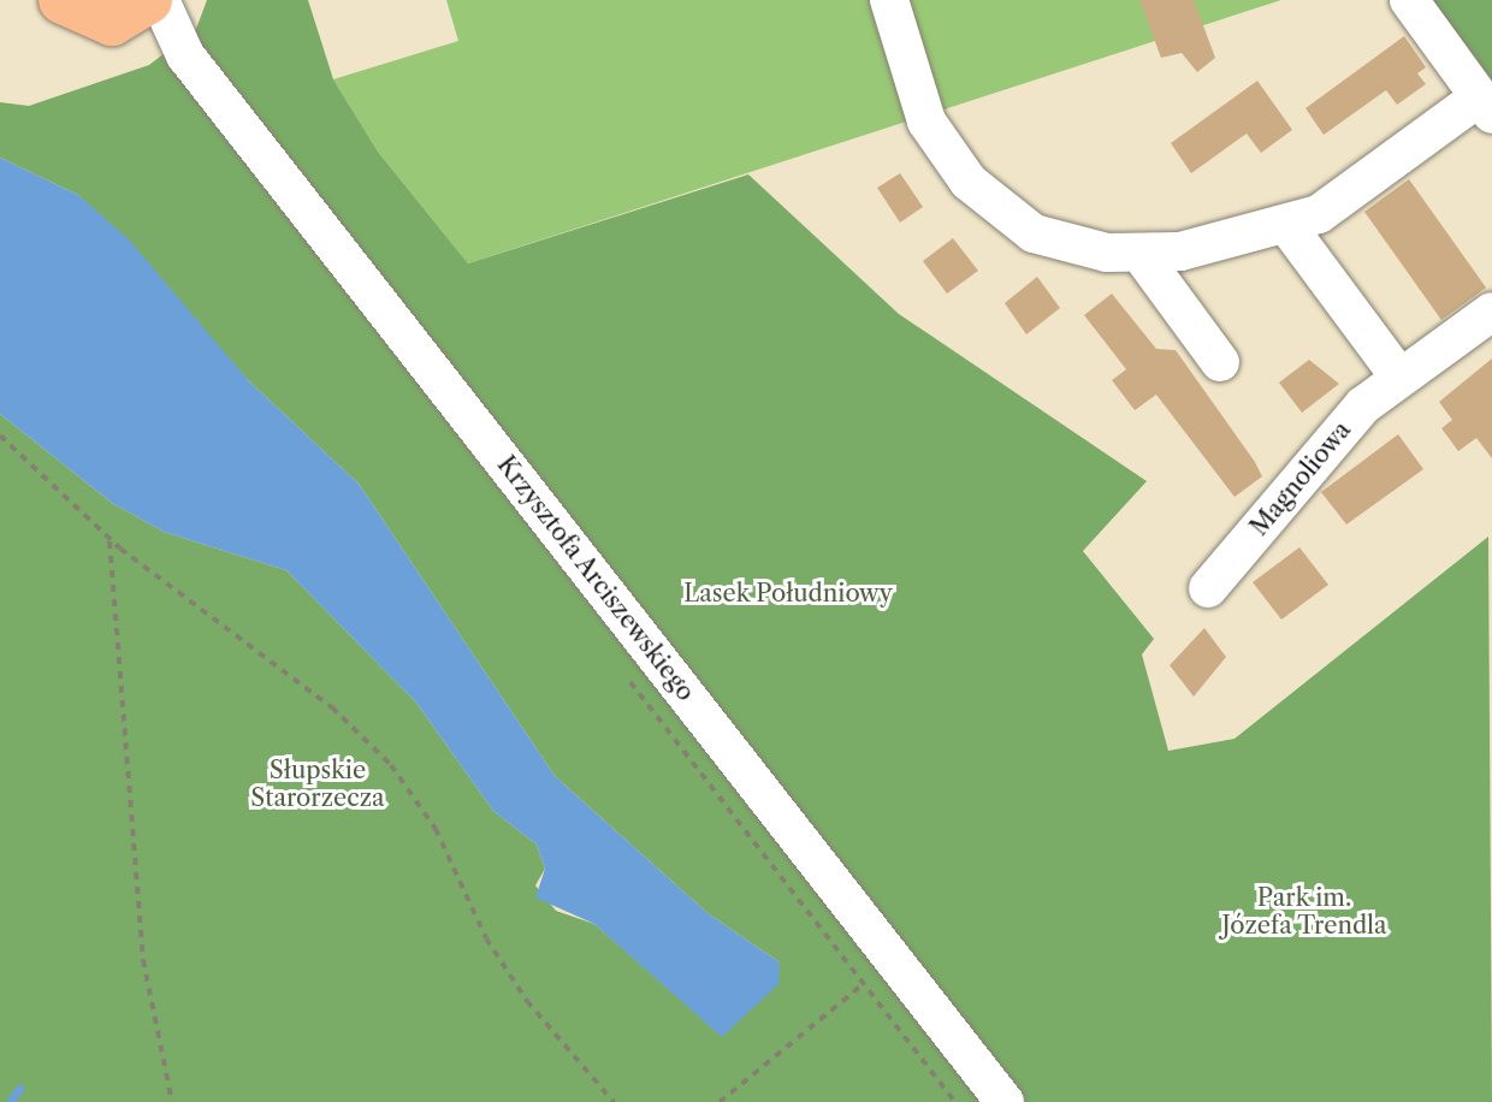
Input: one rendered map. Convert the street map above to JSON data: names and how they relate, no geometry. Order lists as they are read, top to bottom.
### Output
{
  "streets": {
    "street": ["Magnoliowa", "Krzysztofa Arciszewskiego"]
  },
  "parks": ["Lasek Południowy", "Słupskie Starorzecza", "Park im. Józefa Trendla"]
}
